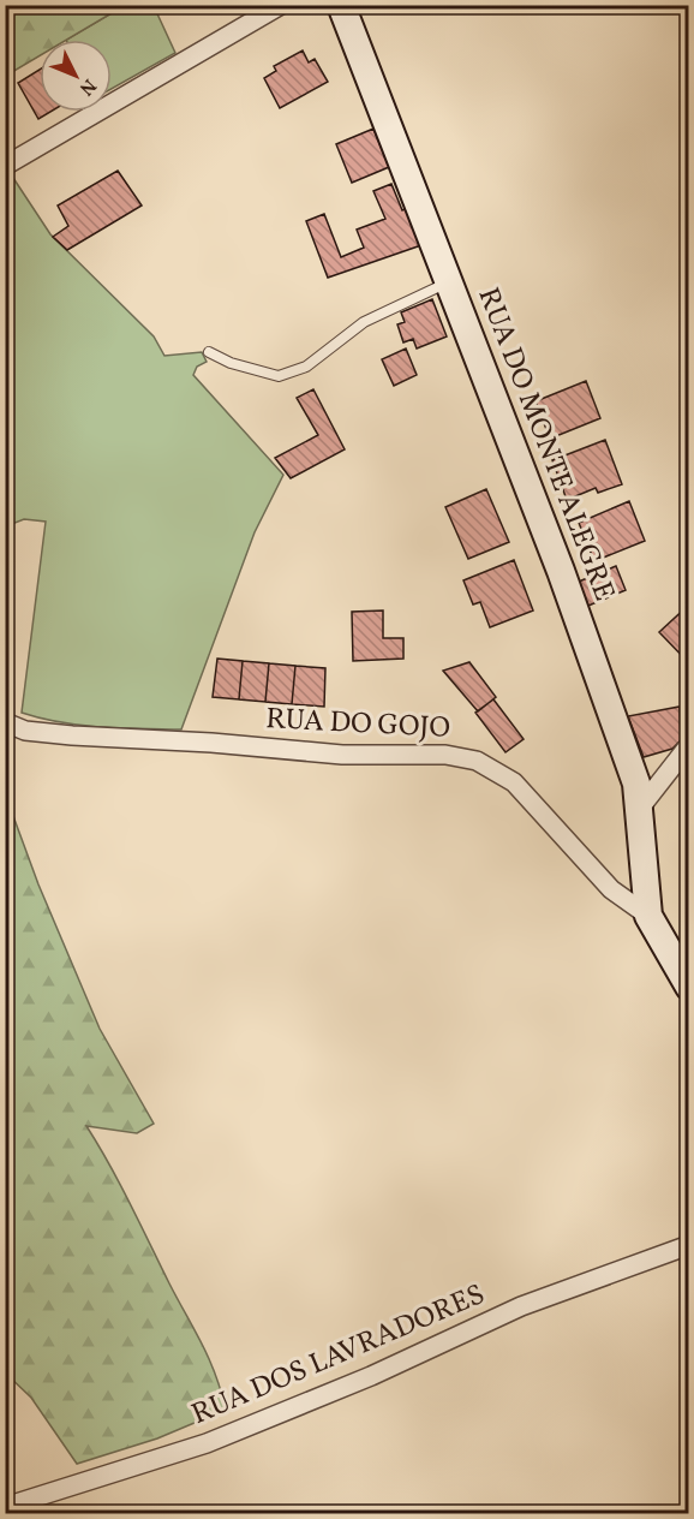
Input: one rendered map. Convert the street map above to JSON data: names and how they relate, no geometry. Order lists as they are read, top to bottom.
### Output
{
  "streets": {
    "street": ["RUA DO MONTE ALEGRE", "RUA DO GOJO", "RUA DOS LAVRADORES"]
  },
  "crossings": [
    ["RUA DO MONTE ALEGRE", "RUA DO GOJO"]
  ],
  "north": "bottom right"
}
